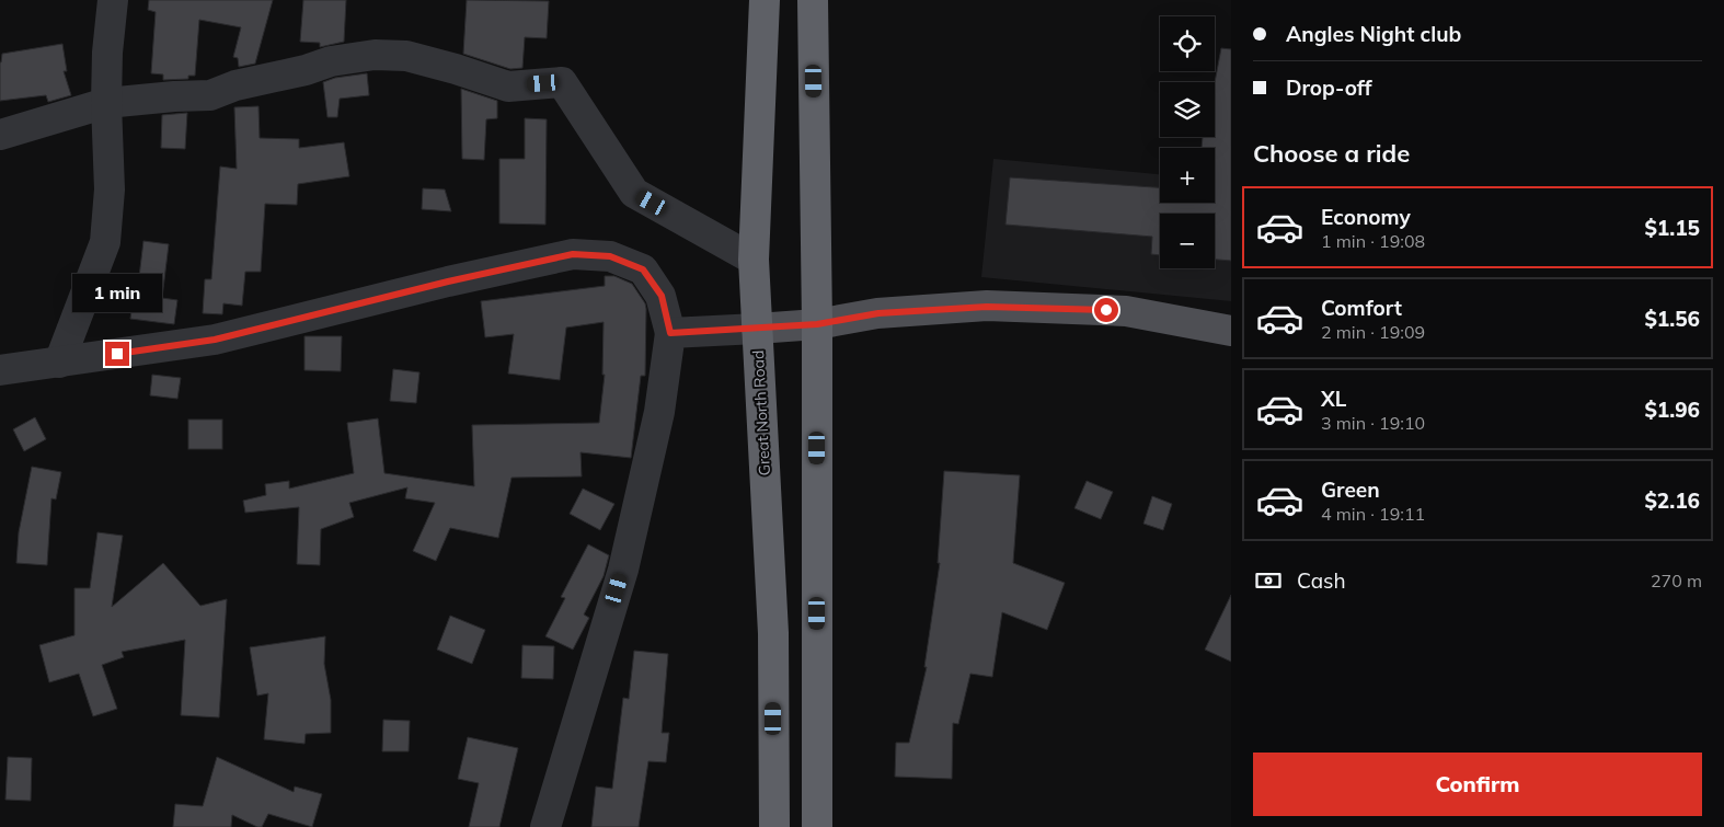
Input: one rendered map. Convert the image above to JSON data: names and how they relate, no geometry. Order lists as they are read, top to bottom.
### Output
{
  "streets": {
    "highway": ["Great North Road"]
  },
  "page": {
    "banner": ["Angles Night club", "Drop-off"],
    "map_buttons": ["+", "−"],
    "heading": "Choose a ride",
    "list": [
      {
        "name": "Economy",
        "note": "1 min · 19:08",
        "value": "$1.15"
      },
      {
        "name": "Comfort",
        "note": "2 min · 19:09",
        "value": "$1.56"
      },
      {
        "name": "XL",
        "note": "3 min · 19:10",
        "value": "$1.96"
      },
      {
        "name": "Green",
        "note": "4 min · 19:11",
        "value": "$2.16"
      }
    ],
    "bubble": "1 min",
    "pay": ["Cash", "270 m"],
    "buttons": "Confirm"
  }
}
